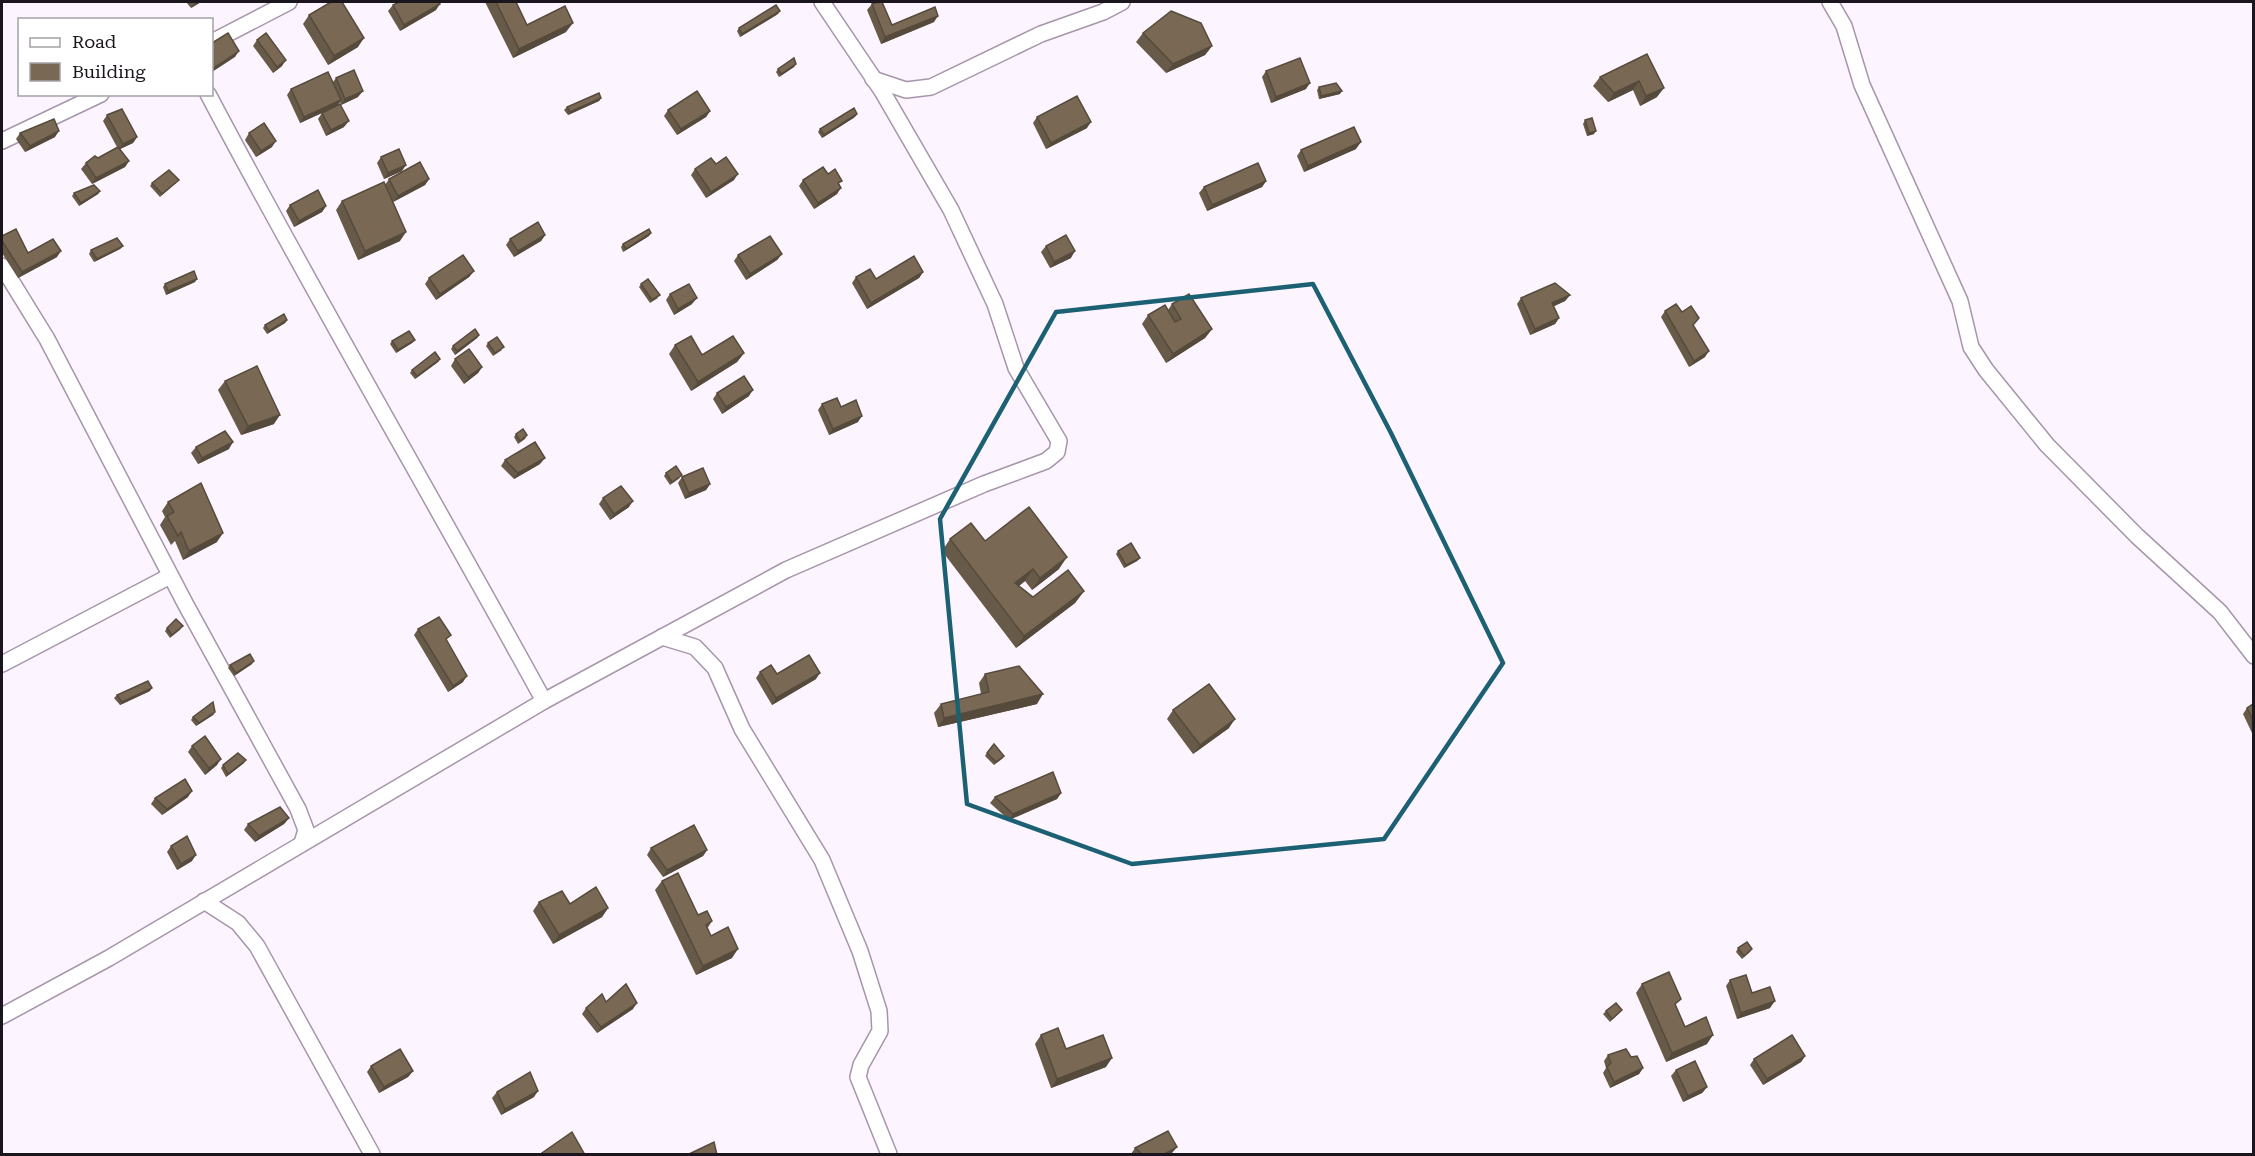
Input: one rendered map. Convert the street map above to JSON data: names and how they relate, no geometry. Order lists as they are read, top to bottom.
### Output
{
  "legend": ["Road", "Building"]
}
